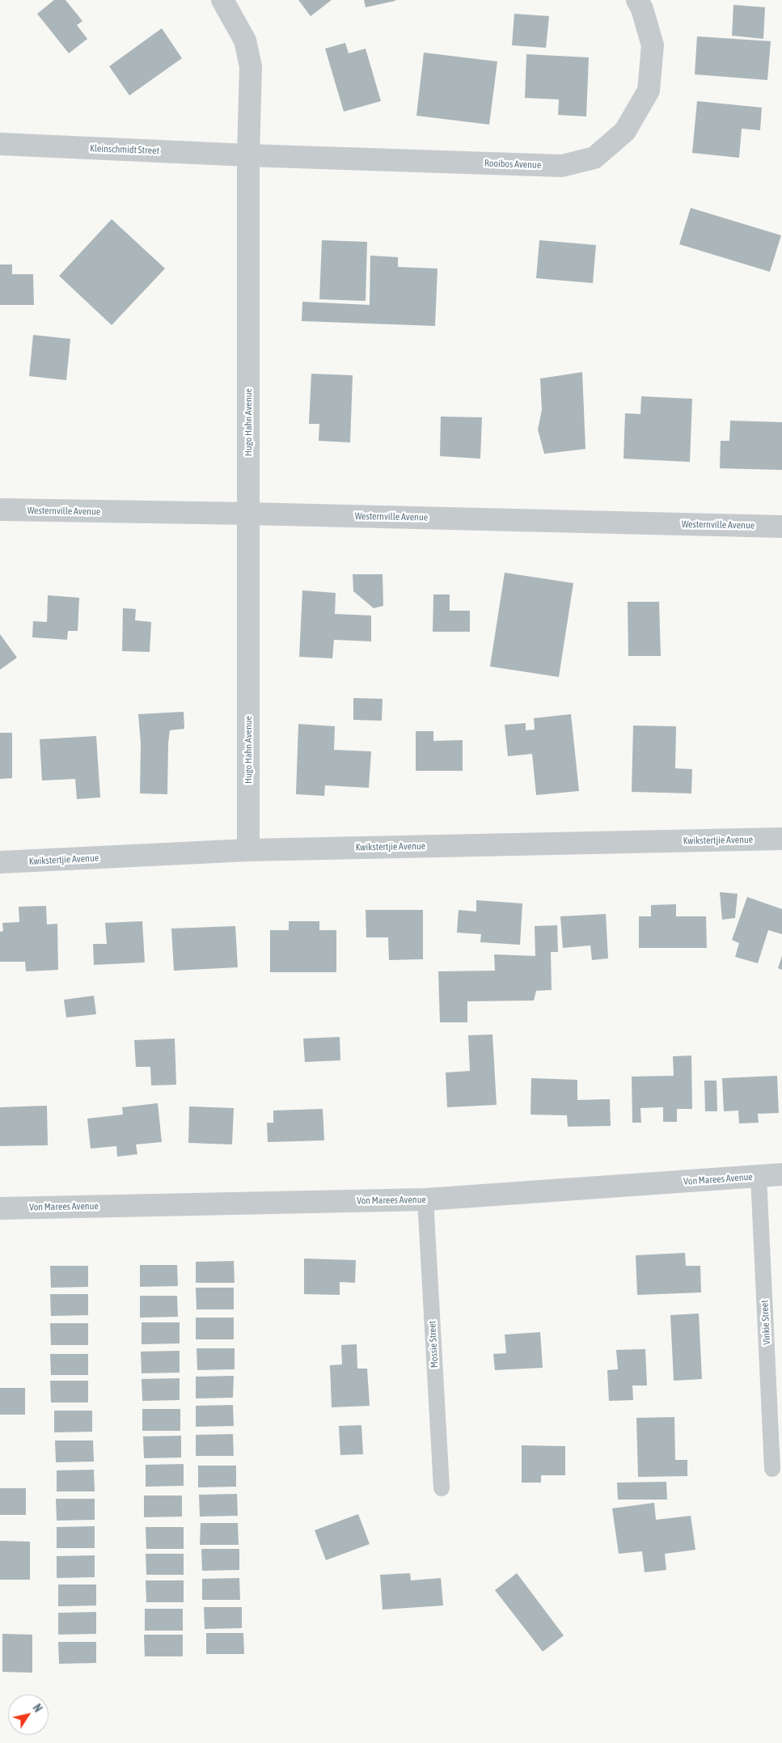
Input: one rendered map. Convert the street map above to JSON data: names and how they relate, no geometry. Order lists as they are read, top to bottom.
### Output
{
  "streets": {
    "street": [
      "Kleinschmidt Street",
      "Rooibos Avenue",
      "Hugo Hahn Avenue",
      "Westernville Avenue",
      "Kwikstertjie Avenue",
      "Von Marees Avenue"
    ],
    "lane": ["Vinkie Street", "Mossie Street"]
  },
  "crossings": [
    ["Kleinschmidt Street", "Rooibos Avenue"],
    ["Kleinschmidt Street", "Hugo Hahn Avenue"],
    ["Rooibos Avenue", "Hugo Hahn Avenue"],
    ["Hugo Hahn Avenue", "Westernville Avenue"],
    ["Hugo Hahn Avenue", "Kwikstertjie Avenue"],
    ["Von Marees Avenue", "Vinkie Street"],
    ["Von Marees Avenue", "Mossie Street"]
  ],
  "north": "top right"
}
